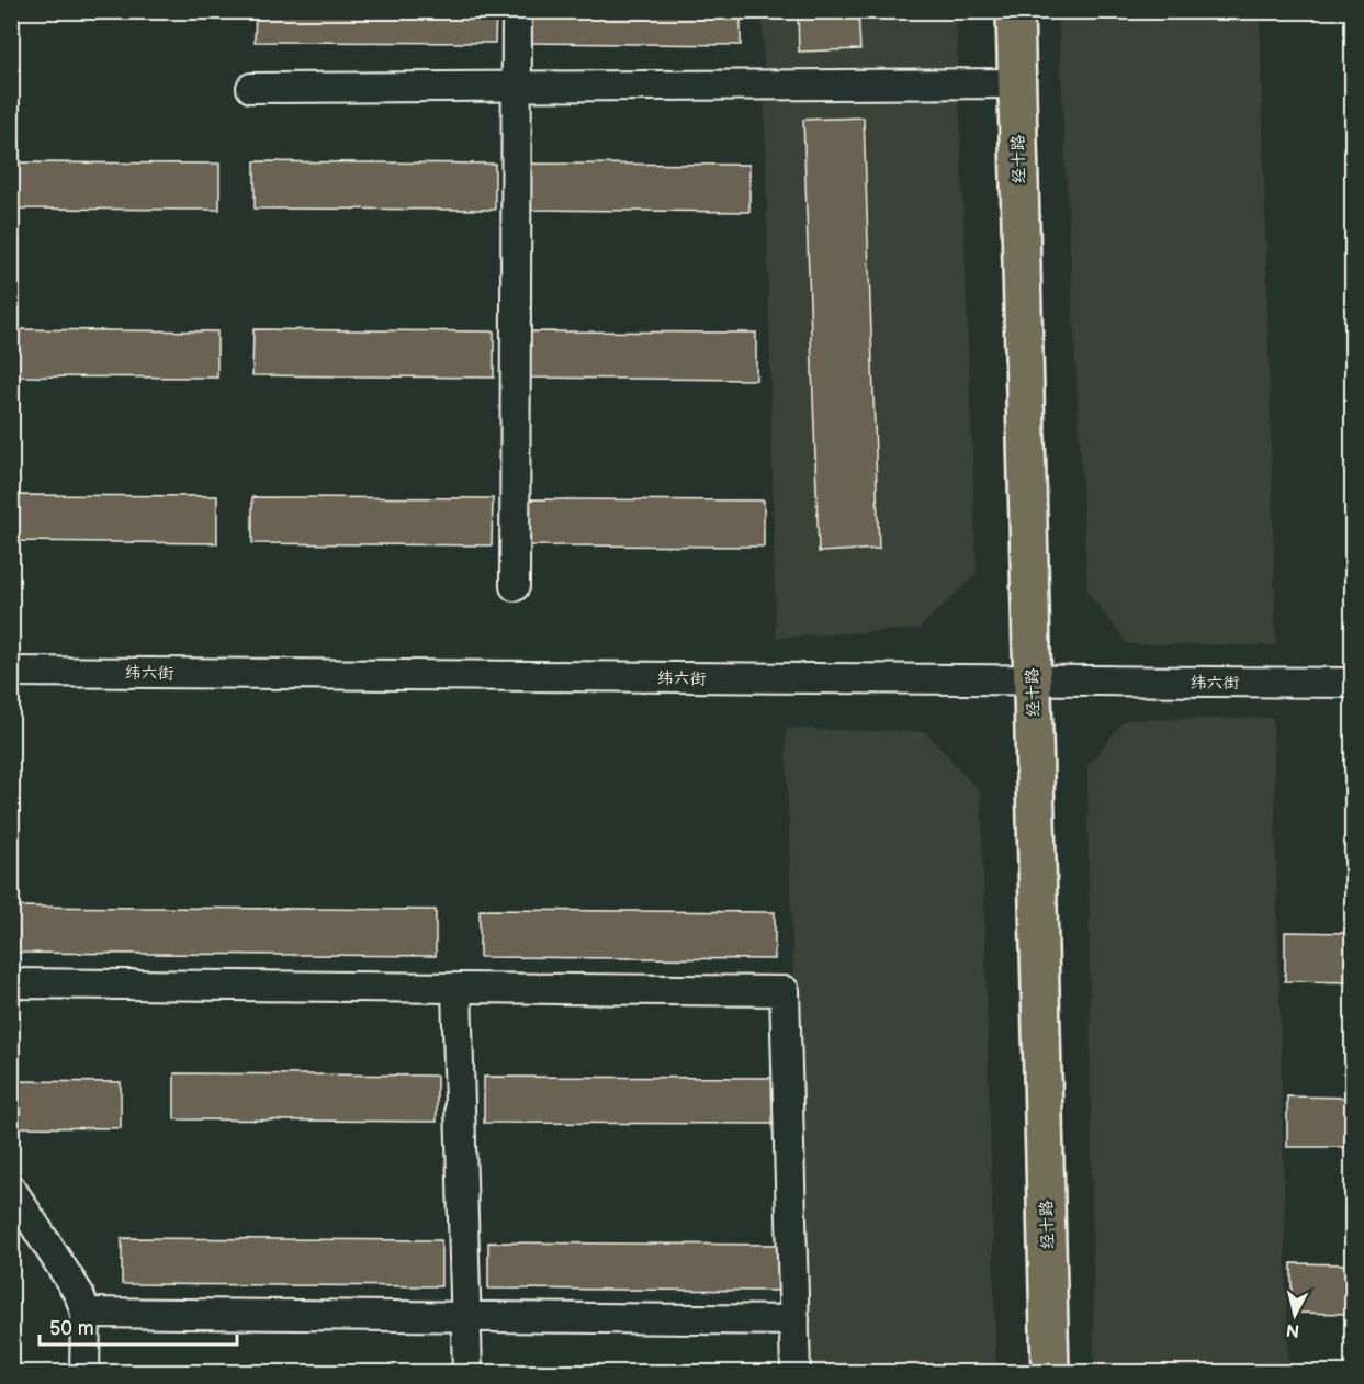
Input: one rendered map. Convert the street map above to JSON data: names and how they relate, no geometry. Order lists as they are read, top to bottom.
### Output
{
  "streets": {
    "main road": ["经十路"],
    "street": ["纬六街"]
  },
  "crossings": [
    ["经十路", "纬六街"]
  ],
  "scale_bar": "50 m",
  "north": "bottom"
}
